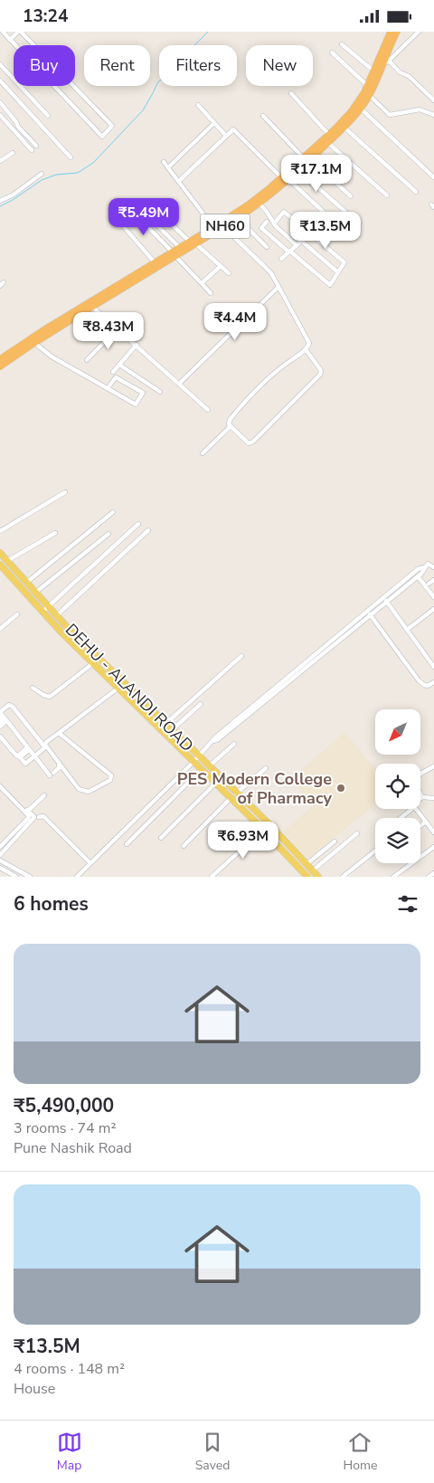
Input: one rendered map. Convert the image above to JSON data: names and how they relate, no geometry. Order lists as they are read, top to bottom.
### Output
{
  "streets": {
    "highway": ["NH60"],
    "main road": ["DEHU - ALANDI ROAD"]
  },
  "places": ["PES Modern College of Pharmacy"],
  "north": "bottom left",
  "page": {
    "status": "13:24",
    "chip": [
      "Buy",
      "Rent",
      "Filters",
      "New"
    ],
    "price": [
      "₹17.1M",
      "₹5.49M",
      "₹13.5M",
      "₹4.4M",
      "₹8.43M",
      "₹6.93M"
    ],
    "heading": "6 homes",
    "list": [
      {
        "name": "₹5,490,000",
        "note": "3 rooms · 74 m² · Pune Nashik Road"
      },
      {
        "name": "₹13.5M",
        "note": "4 rooms · 148 m² · House"
      }
    ],
    "tabs": ["Map", "Saved", "Home"]
  }
}
